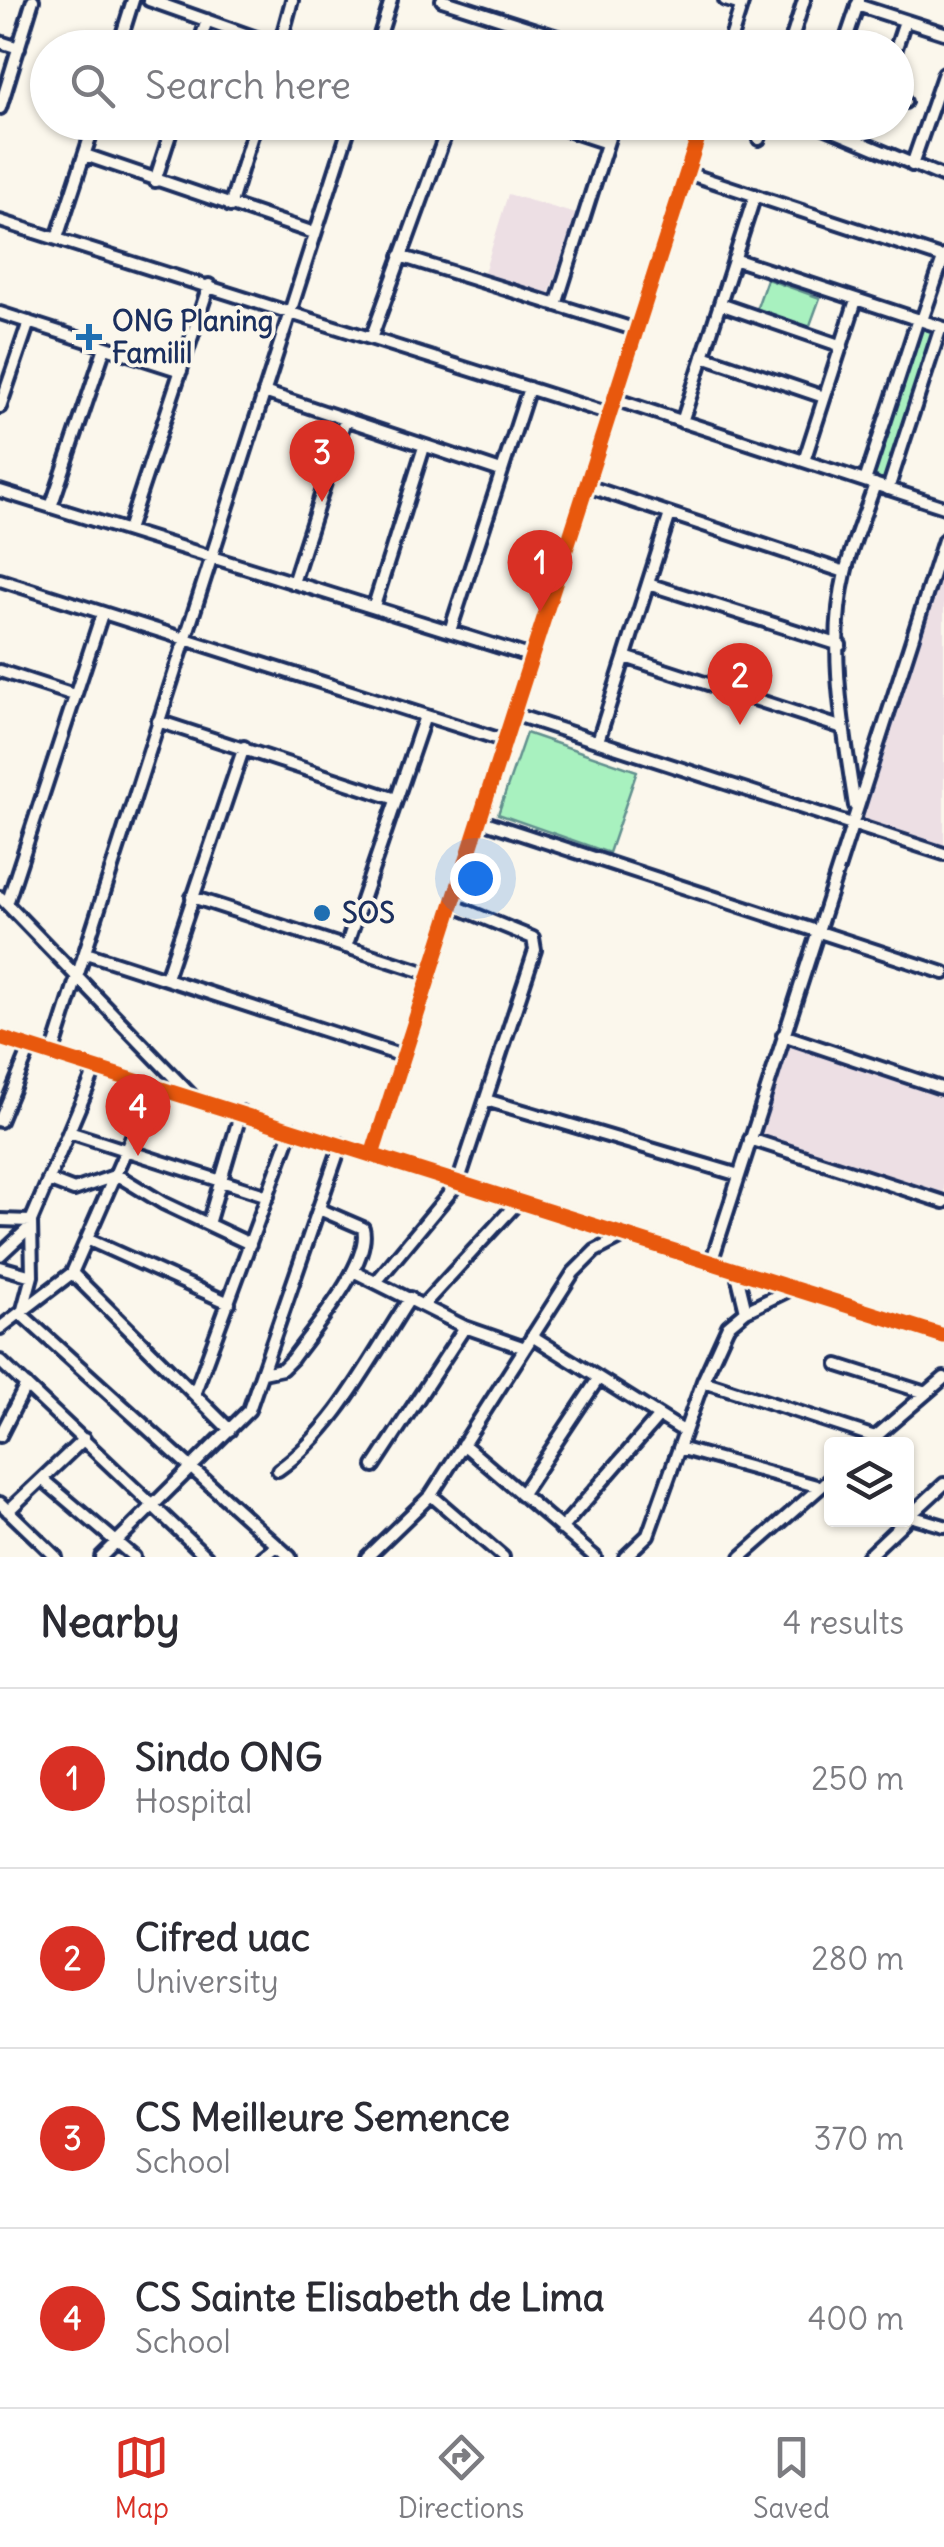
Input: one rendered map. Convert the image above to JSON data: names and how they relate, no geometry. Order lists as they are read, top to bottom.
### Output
{
  "places": {
    "health": ["ONG Planing Familil"],
    "other": ["SOS"]
  },
  "page": {
    "search": "Search here",
    "pins": [
      "3",
      "1",
      "2",
      "4"
    ],
    "heading": ["Nearby", "4 results"],
    "list": [
      {
        "mark": "1",
        "name": "Sindo ONG",
        "note": "Hospital",
        "value": "250 m"
      },
      {
        "mark": "2",
        "name": "Cifred uac",
        "note": "University",
        "value": "280 m"
      },
      {
        "mark": "3",
        "name": "CS Meilleure Semence",
        "note": "School",
        "value": "370 m"
      },
      {
        "mark": "4",
        "name": "CS Sainte Elisabeth de Lima",
        "note": "School",
        "value": "400 m"
      }
    ],
    "nav": ["Map", "Directions", "Saved"]
  }
}
